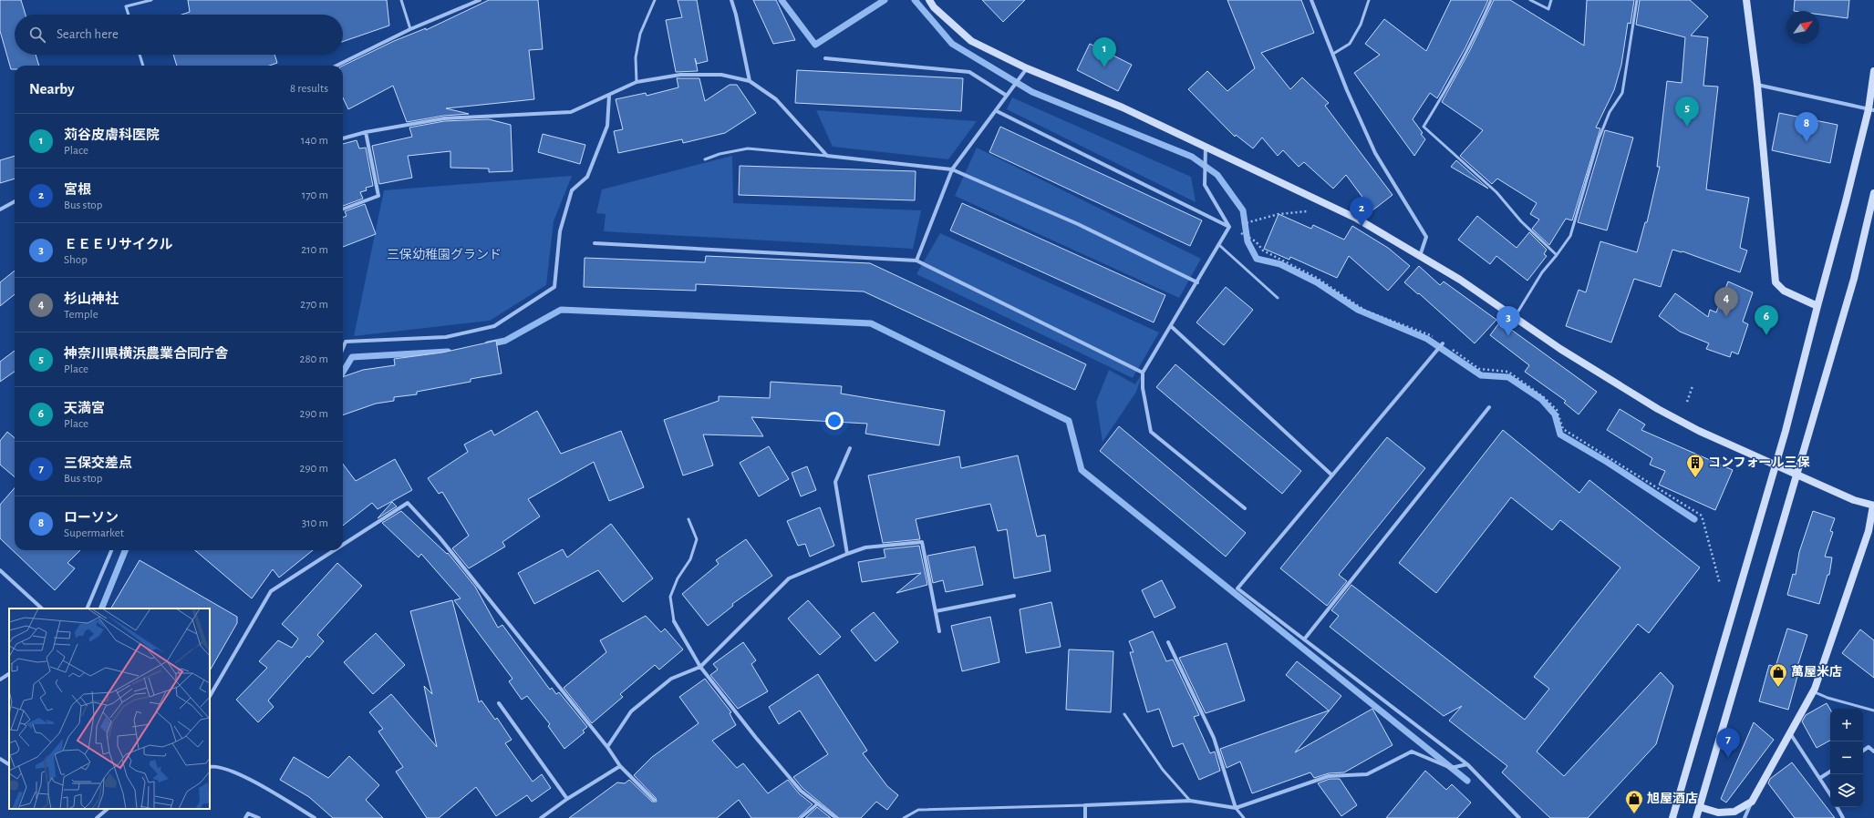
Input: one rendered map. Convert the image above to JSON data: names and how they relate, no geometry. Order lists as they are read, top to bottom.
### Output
{
  "parks": ["三保幼稚園グランド"],
  "places": {
    "building": ["コンフォール三保"],
    "shop": ["萬屋米店", "旭屋酒店"]
  },
  "north": "top right",
  "page": {
    "search": "Search here",
    "pins": [
      "1",
      "5",
      "8",
      "2",
      "4",
      "6",
      "3",
      "7"
    ],
    "heading": ["Nearby", "8 results"],
    "list": [
      {
        "mark": "1",
        "name": "苅谷皮膚科医院",
        "note": "Place",
        "value": "140 m"
      },
      {
        "mark": "2",
        "name": "宮根",
        "note": "Bus stop",
        "value": "170 m"
      },
      {
        "mark": "3",
        "name": "ＥＥＥリサイクル",
        "note": "Shop",
        "value": "210 m"
      },
      {
        "mark": "4",
        "name": "杉山神社",
        "note": "Temple",
        "value": "270 m"
      },
      {
        "mark": "5",
        "name": "神奈川県横浜農業合同庁舎",
        "note": "Place",
        "value": "280 m"
      },
      {
        "mark": "6",
        "name": "天満宮",
        "note": "Place",
        "value": "290 m"
      },
      {
        "mark": "7",
        "name": "三保交差点",
        "note": "Bus stop",
        "value": "290 m"
      },
      {
        "mark": "8",
        "name": "ローソン",
        "note": "Supermarket",
        "value": "310 m"
      }
    ],
    "map_buttons": ["+", "−"]
  }
}
